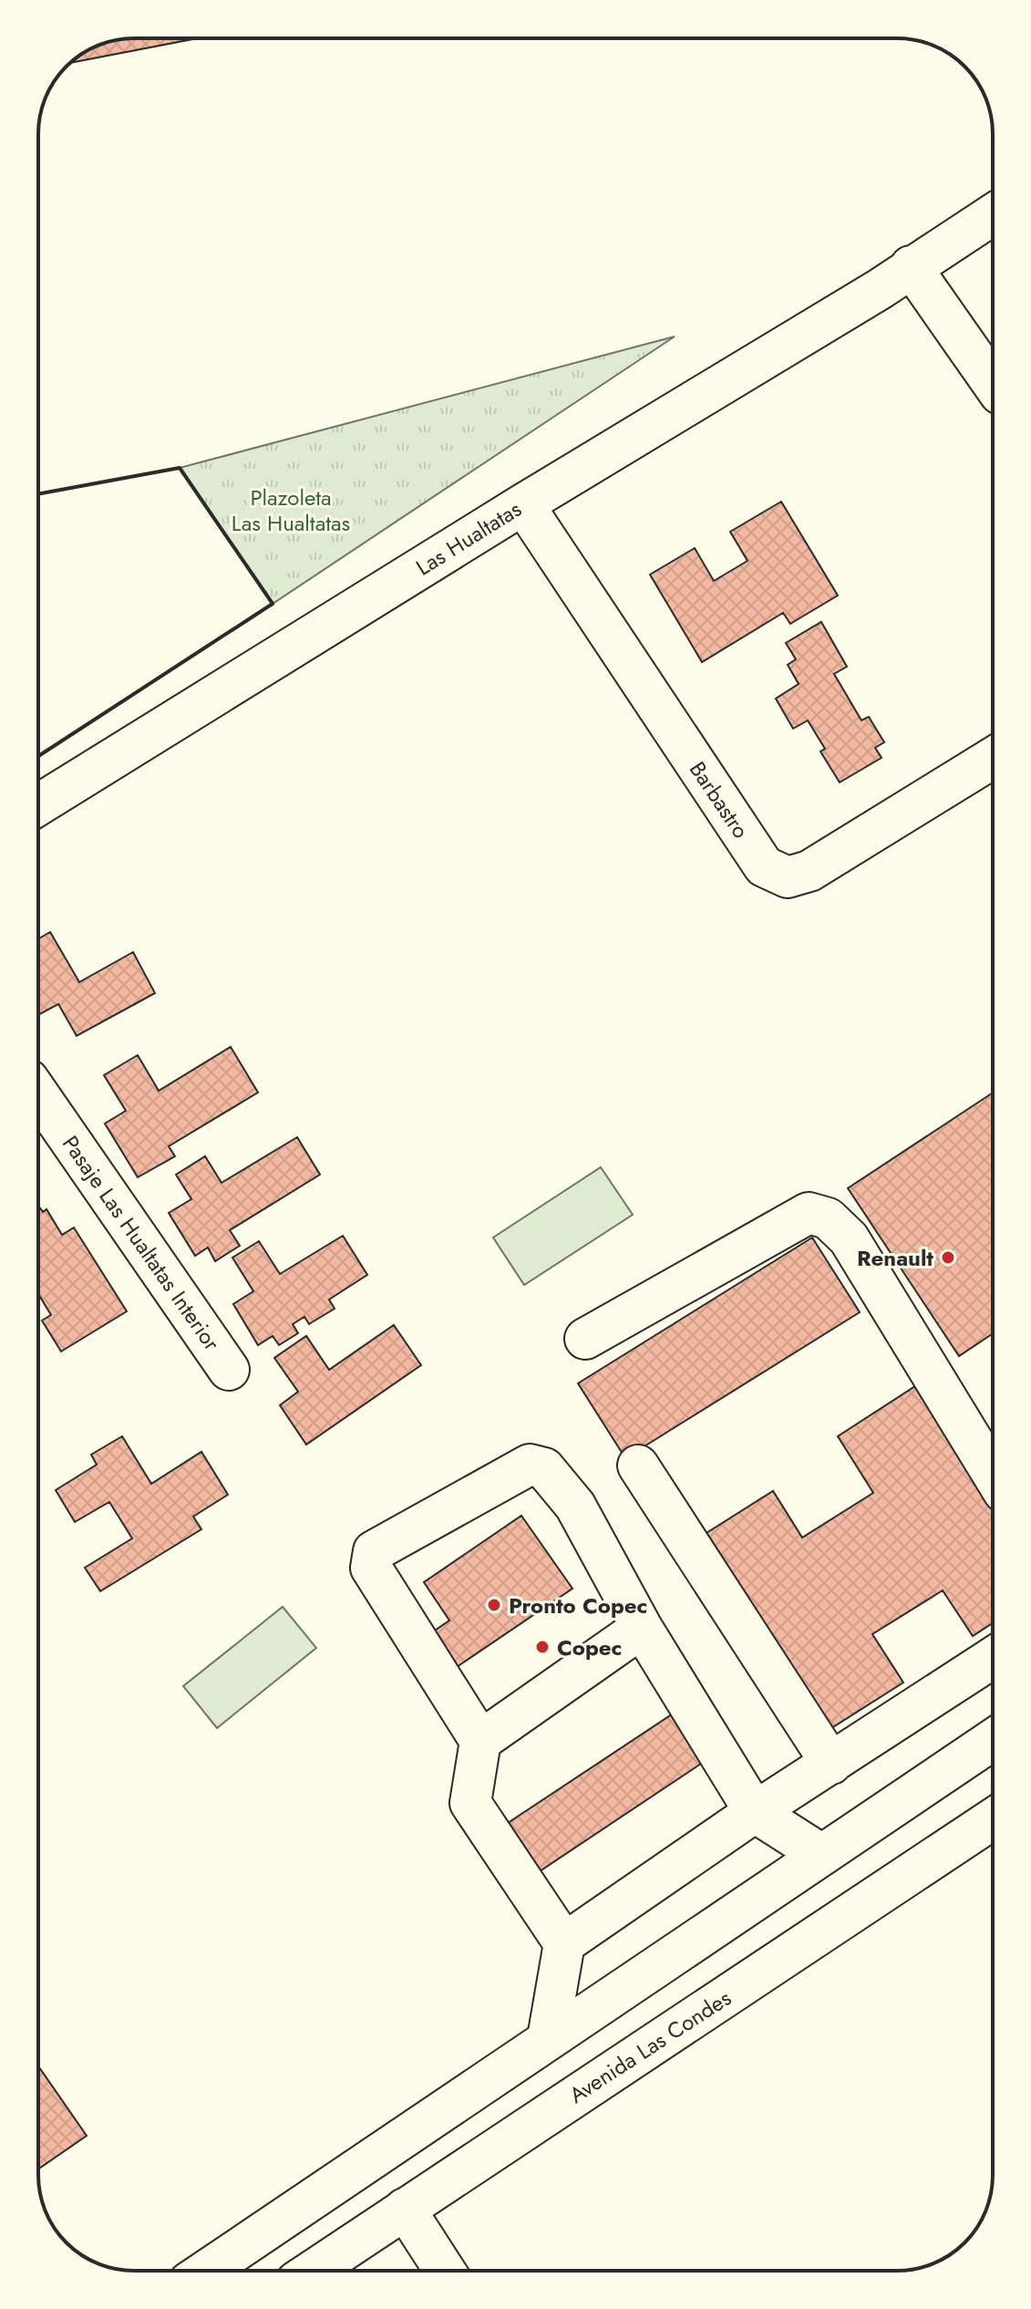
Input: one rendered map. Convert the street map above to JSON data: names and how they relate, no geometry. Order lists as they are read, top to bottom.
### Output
{
  "streets": {
    "street": [
      "Las Hualtatas",
      "Barbastro",
      "Pasaje Las Hualtatas Interior",
      "Avenida Las Condes"
    ]
  },
  "crossings": [
    ["Las Hualtatas", "Barbastro"]
  ],
  "parks": ["Plazoleta Las Hualtatas"],
  "places": ["Renault", "Pronto Copec", "Copec"]
}
